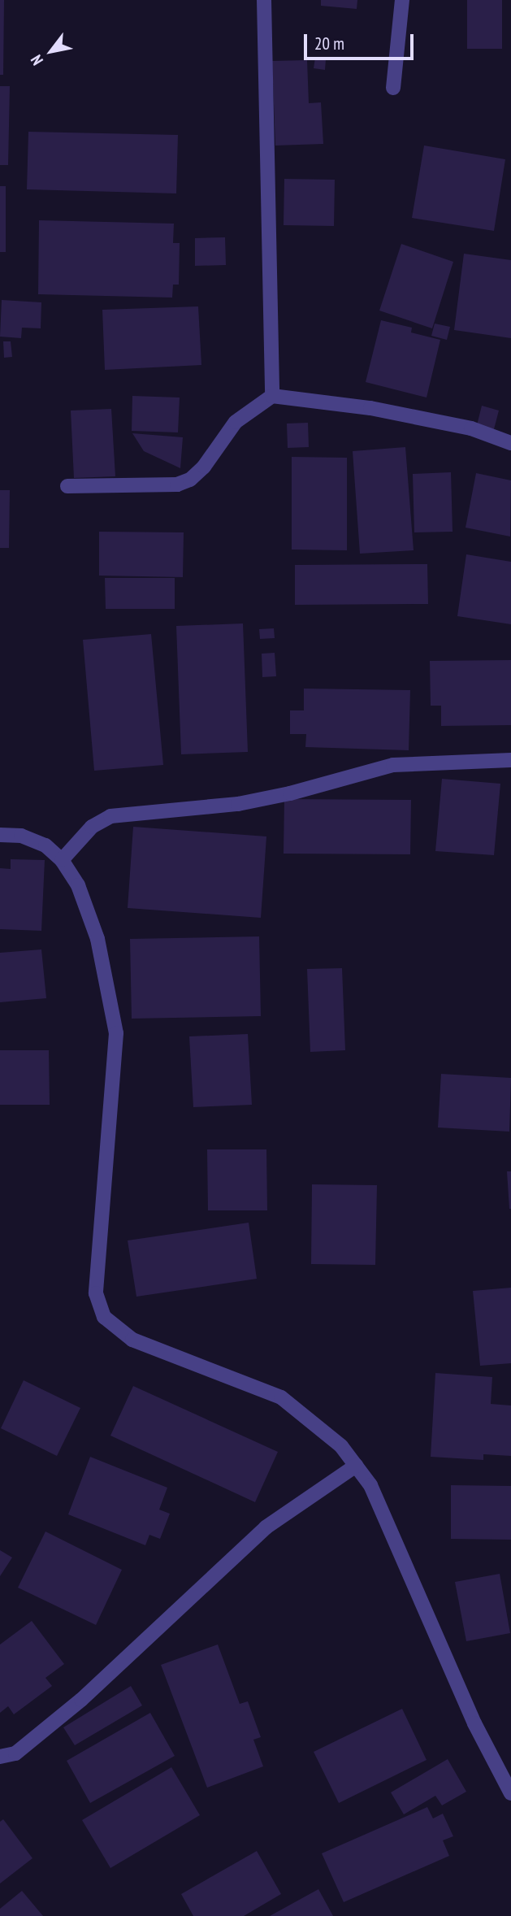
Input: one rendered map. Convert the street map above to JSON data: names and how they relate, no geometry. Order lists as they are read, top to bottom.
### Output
{
  "scale_bar": "20 m",
  "north": "bottom left"
}
